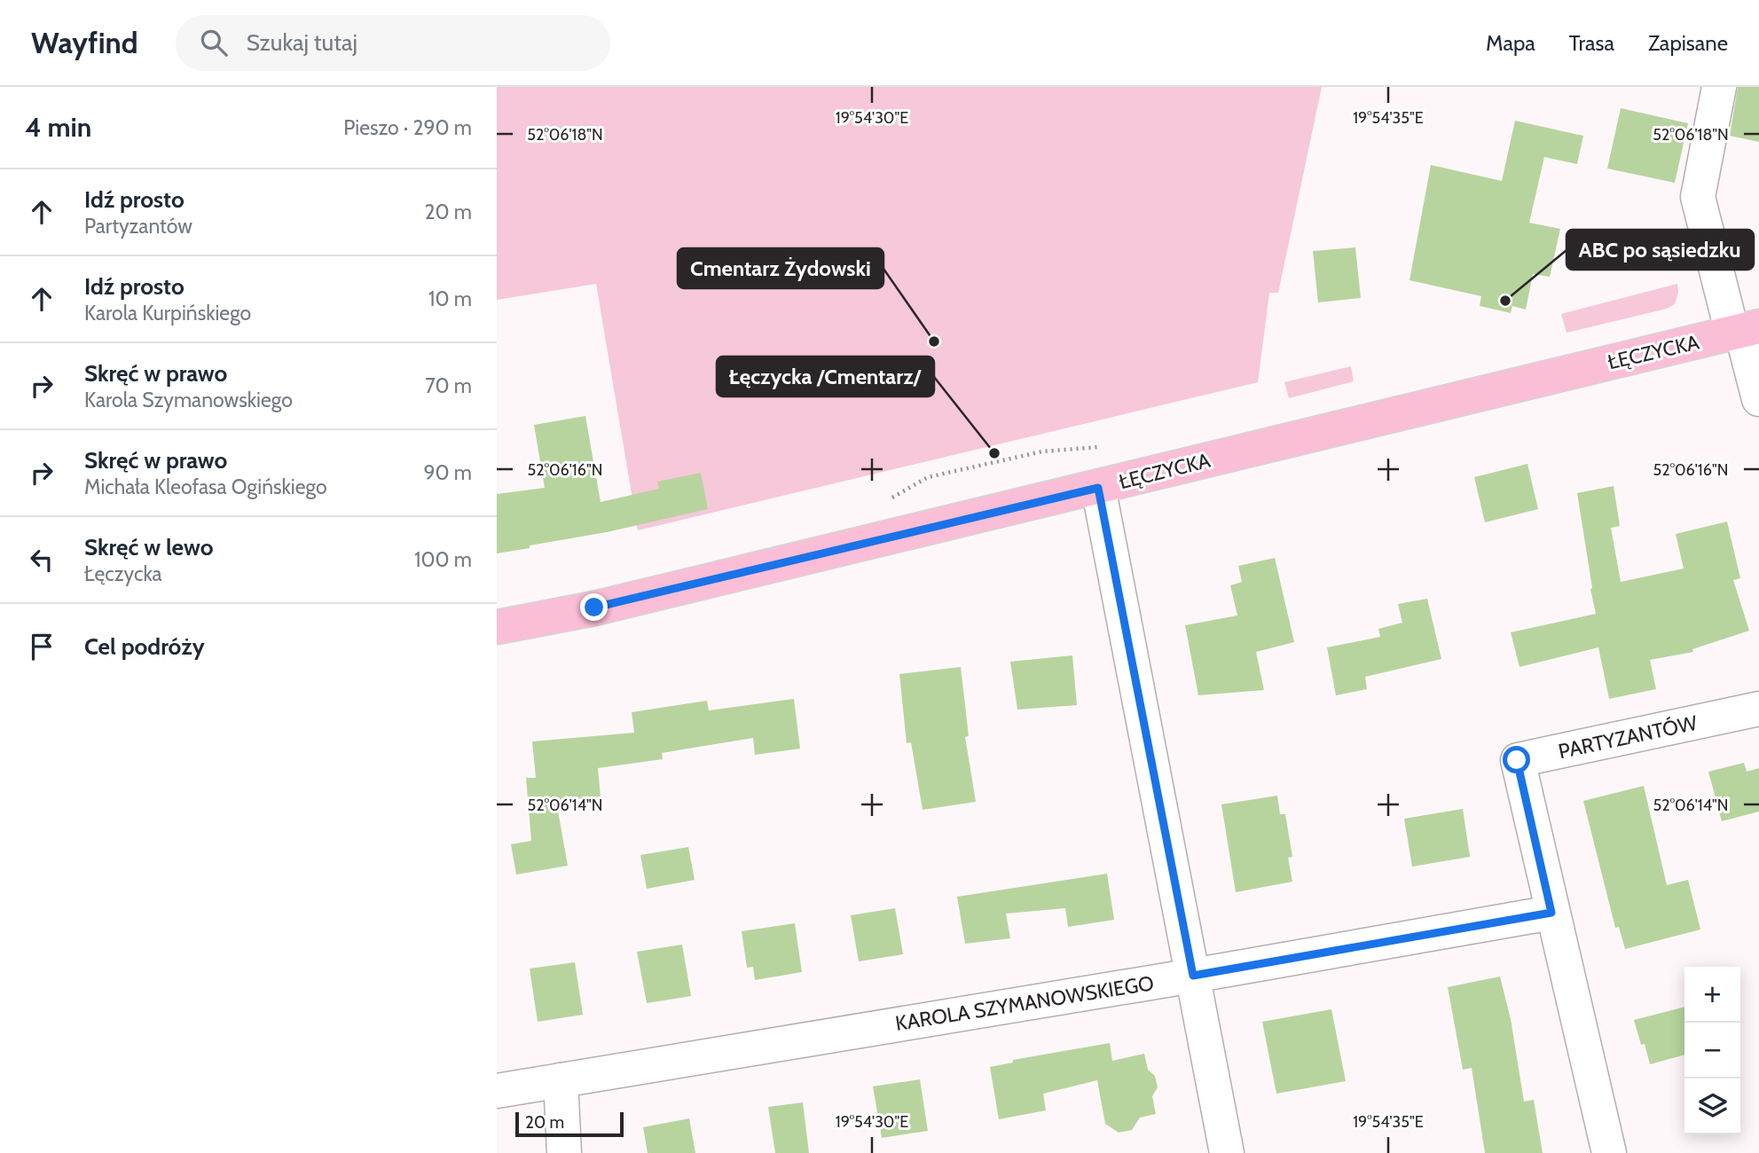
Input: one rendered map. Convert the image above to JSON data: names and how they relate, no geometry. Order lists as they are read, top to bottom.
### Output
{
  "streets": {
    "main road": ["ŁĘCZYCKA"],
    "street": ["PARTYZANTÓW", "KAROLA SZYMANOWSKIEGO"]
  },
  "crossings": [
    ["PARTYZANTÓW", "KAROLA SZYMANOWSKIEGO"]
  ],
  "places": ["ABC po sąsiedzku", "Cmentarz Żydowski", "Łęczycka /Cmentarz/"],
  "scale_bar": "20 m",
  "page": {
    "header": "Wayfind",
    "search": "Szukaj tutaj",
    "nav": ["Mapa", "Trasa", "Zapisane"],
    "heading": ["4 min", "Pieszo · 290 m"],
    "list": [
      ["Idź prosto", "Partyzantów", "20 m"],
      ["Idź prosto", "Karola Kurpińskiego", "10 m"],
      ["Skręć w prawo", "Karola Szymanowskiego", "70 m"],
      ["Skręć w prawo", "Michała Kleofasa Ogińskiego", "90 m"],
      ["Skręć w lewo", "Łęczycka", "100 m"],
      "Cel podróży"
    ],
    "map_buttons": ["+", "−"],
    "scale": "20 m"
  },
  "coordinates": [
    "19°54'30\"E",
    "19°54'35\"E",
    "52°06'18\"N",
    "52°06'16\"N",
    "52°06'14\"N"
  ]
}
